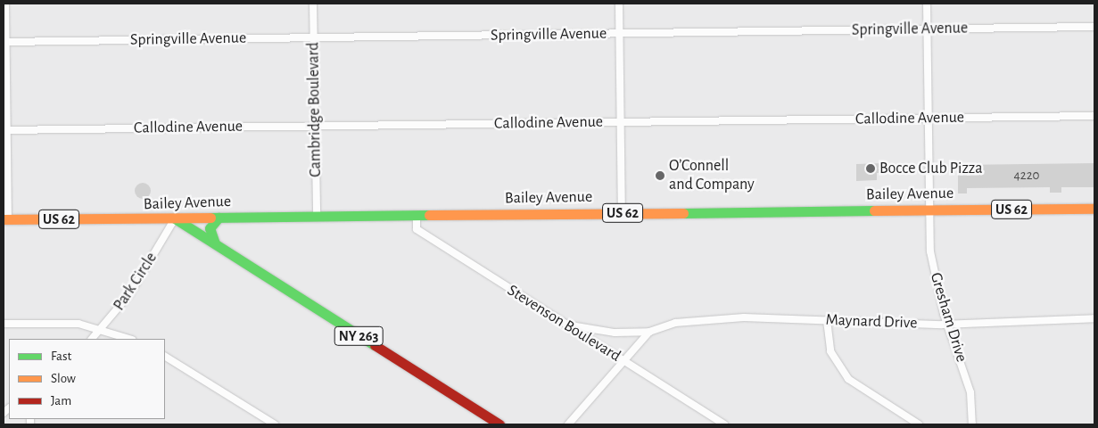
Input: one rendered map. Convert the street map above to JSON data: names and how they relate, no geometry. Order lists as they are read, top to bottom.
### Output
{
  "streets": {
    "main road": ["Bailey Avenue", "US 62", "NY 263"],
    "street": [
      "Springville Avenue",
      "Cambridge Boulevard",
      "Callodine Avenue",
      "Park Circle",
      "Gresham Drive",
      "Maynard Drive",
      "Stevenson Boulevard"
    ]
  },
  "crossings": [
    ["Springville Avenue", "Cambridge Boulevard"],
    ["Springville Avenue", "Gresham Drive"],
    ["Cambridge Boulevard", "Callodine Avenue"],
    ["Cambridge Boulevard", "Bailey Avenue"],
    ["Callodine Avenue", "Gresham Drive"],
    ["Bailey Avenue", "Park Circle"],
    ["Bailey Avenue", "Gresham Drive"],
    ["Bailey Avenue", "Stevenson Boulevard"],
    ["Bailey Avenue", "NY 263"],
    ["Park Circle", "NY 263"],
    ["Gresham Drive", "Maynard Drive"],
    ["Maynard Drive", "Stevenson Boulevard"]
  ],
  "places": ["Bocce Club Pizza", "O’Connell and Company"],
  "house_numbers": ["4220"],
  "legend": ["Fast", "Slow", "Jam"]
}
